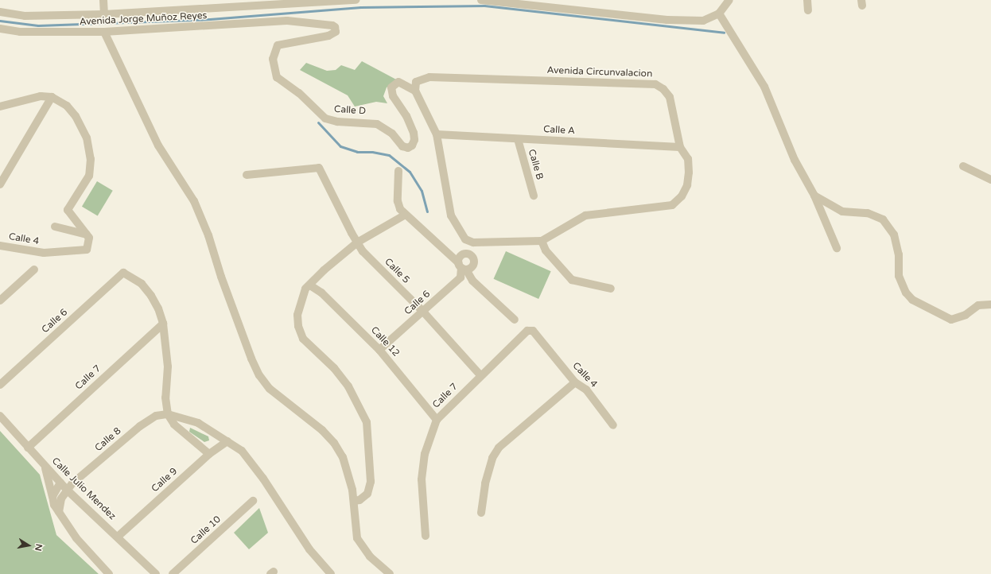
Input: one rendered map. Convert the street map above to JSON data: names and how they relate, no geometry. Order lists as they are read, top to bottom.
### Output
{
  "streets": {
    "street": [
      "Avenida Jorge Muñoz Reyes",
      "Avenida Circunvalacion",
      "Calle D",
      "Calle A",
      "Calle B",
      "Calle 4",
      "Calle 5",
      "Calle 6",
      "Calle 12",
      "Calle 7",
      "Calle 8",
      "Calle 9",
      "Calle Julio Mendez",
      "Calle 10"
    ]
  },
  "crossings": [
    ["Avenida Jorge Muñoz Reyes", "Calle D"],
    ["Avenida Circunvalacion", "Calle D"],
    ["Avenida Circunvalacion", "Calle A"],
    ["Calle A", "Calle B"],
    ["Calle 4", "Calle 7"],
    ["Calle 5", "Calle 6"],
    ["Calle 5", "Calle 7"],
    ["Calle 6", "Calle 12"],
    ["Calle 6", "Calle 7"],
    ["Calle 12", "Calle 7"],
    ["Calle 7", "Calle Julio Mendez"],
    ["Calle 8", "Calle Julio Mendez"],
    ["Calle 9", "Calle Julio Mendez"]
  ],
  "north": "right"
}
